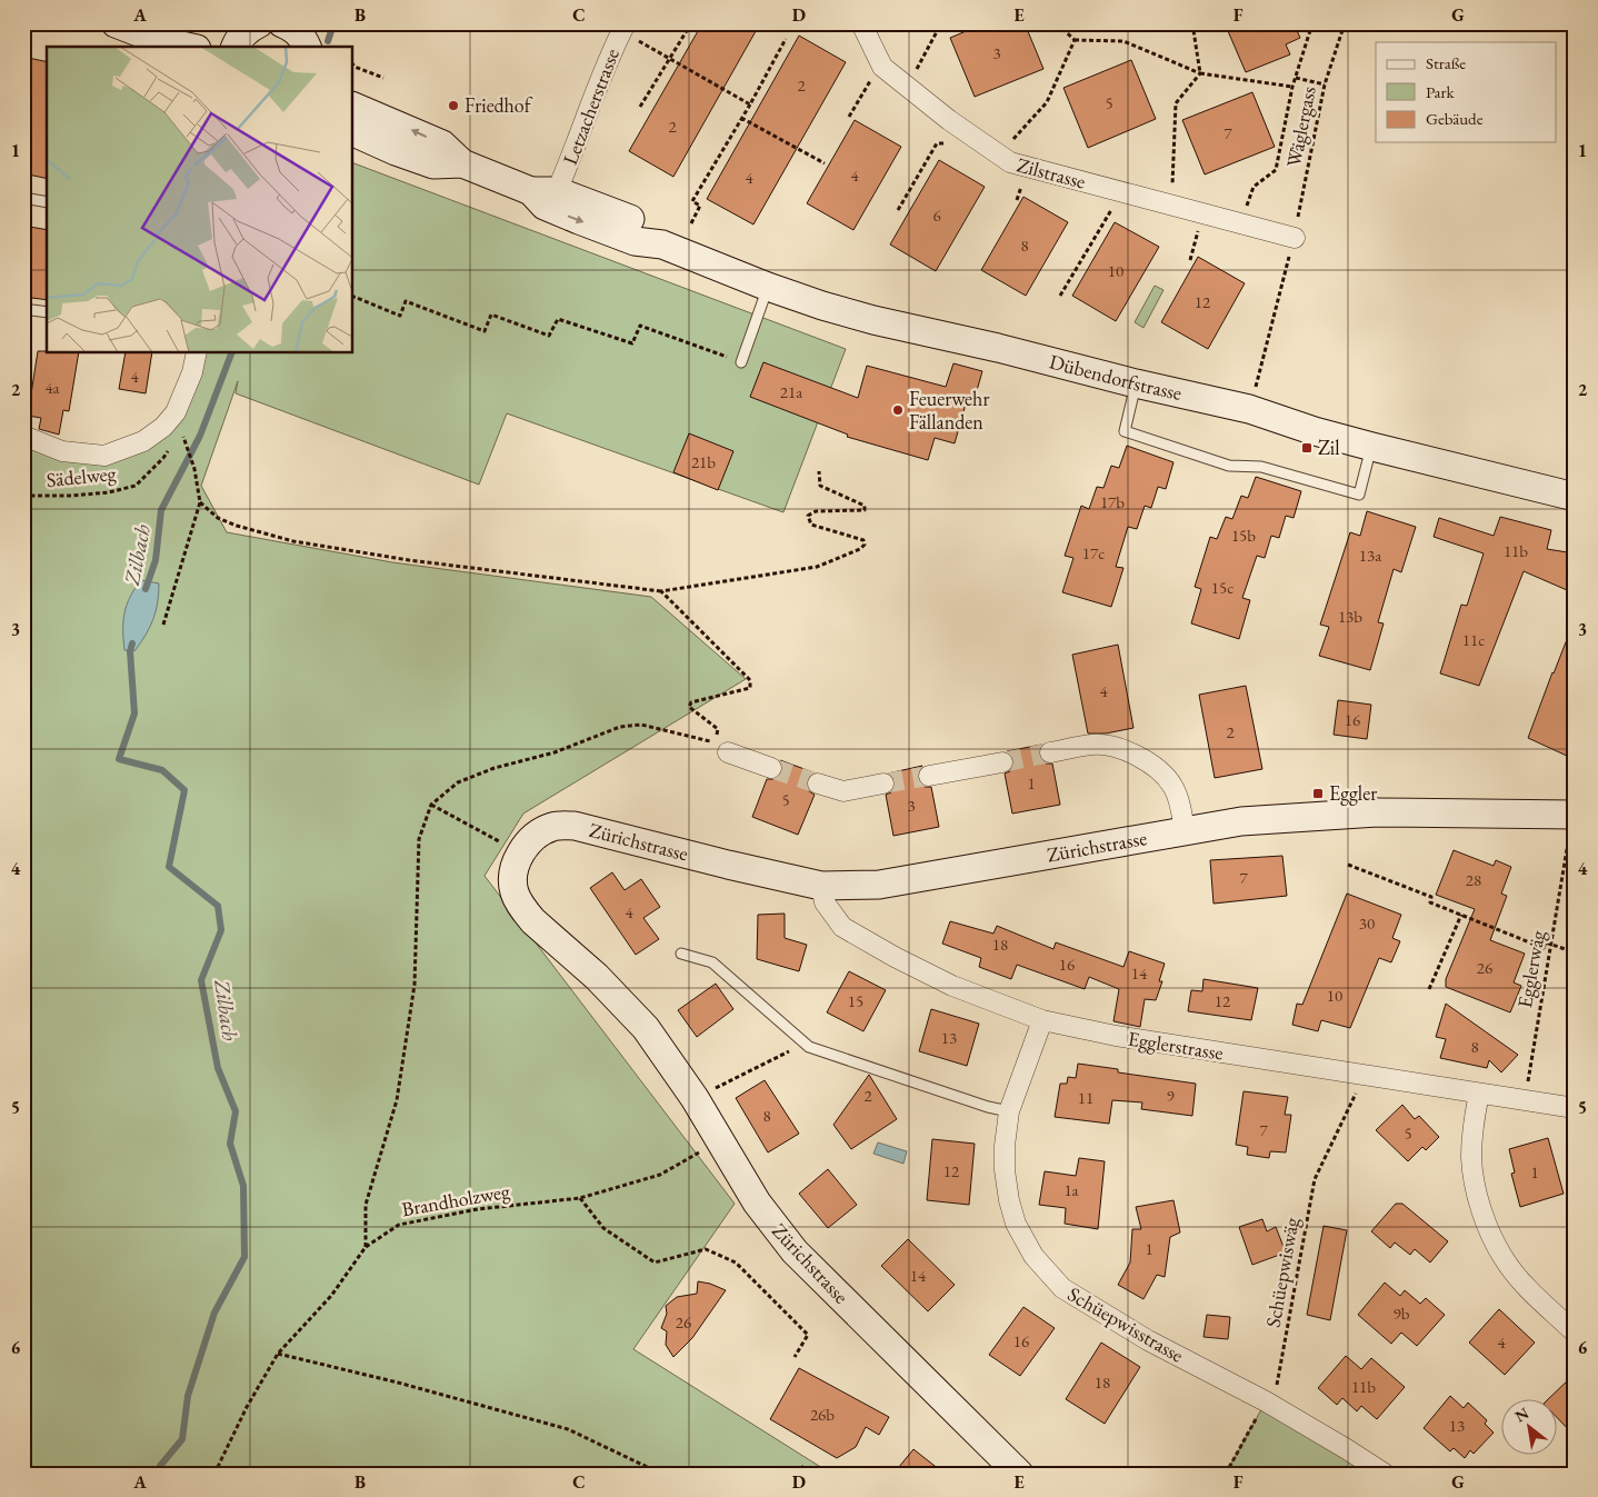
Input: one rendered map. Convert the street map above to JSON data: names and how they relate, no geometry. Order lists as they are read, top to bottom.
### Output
{
  "streets": {
    "main road": ["Dübendorfstrasse", "Zürichstrasse"],
    "street": [
      "Letzacherstrasse",
      "Zilstrasse",
      "Egglerstrasse",
      "Schüepwisstrasse"
    ],
    "path": [
      "Wäglergass",
      "Sädelweg",
      "Egglerwäg",
      "Brandholzweg",
      "Schüepwiswäg"
    ]
  },
  "crossings": [
    ["Letzacherstrasse", "Dübendorfstrasse"],
    ["Wäglergass", "Zilstrasse"],
    ["Zürichstrasse", "Egglerstrasse"],
    ["Zürichstrasse", "Brandholzweg"],
    ["Egglerwäg", "Egglerstrasse"],
    ["Egglerstrasse", "Schüepwiswäg"],
    ["Egglerstrasse", "Schüepwisstrasse"],
    ["Schüepwiswäg", "Schüepwisstrasse"]
  ],
  "water": ["Zilbach"],
  "places": {
    "other": ["Friedhof", "Feuerwehr Fällanden"],
    "transit": ["Zil", "Eggler"]
  },
  "house_numbers": [
    "3",
    "2",
    "5",
    "2",
    "7",
    "4",
    "4",
    "6",
    "8",
    "10",
    "12",
    "4",
    "4a",
    "21a",
    "21b",
    "17b",
    "15b",
    "11b",
    "17c",
    "13a",
    "15c",
    "13b",
    "11c",
    "4",
    "16",
    "2",
    "1",
    "5",
    "3",
    "7",
    "28",
    "4",
    "30",
    "18",
    "16",
    "26",
    "14",
    "10",
    "15",
    "12",
    "13",
    "8",
    "2",
    "9",
    "11",
    "8",
    "7",
    "5",
    "12",
    "1",
    "1a",
    "1",
    "14",
    "9b",
    "26",
    "16",
    "4",
    "18",
    "11b",
    "26b",
    "13"
  ],
  "legend": ["Straße", "Park", "Gebäude"],
  "north": "top left",
  "grid": {
    "columns": [
      "A",
      "B",
      "C",
      "D",
      "E",
      "F",
      "G"
    ],
    "rows": [
      "1",
      "2",
      "3",
      "4",
      "5",
      "6"
    ]
  }
}
